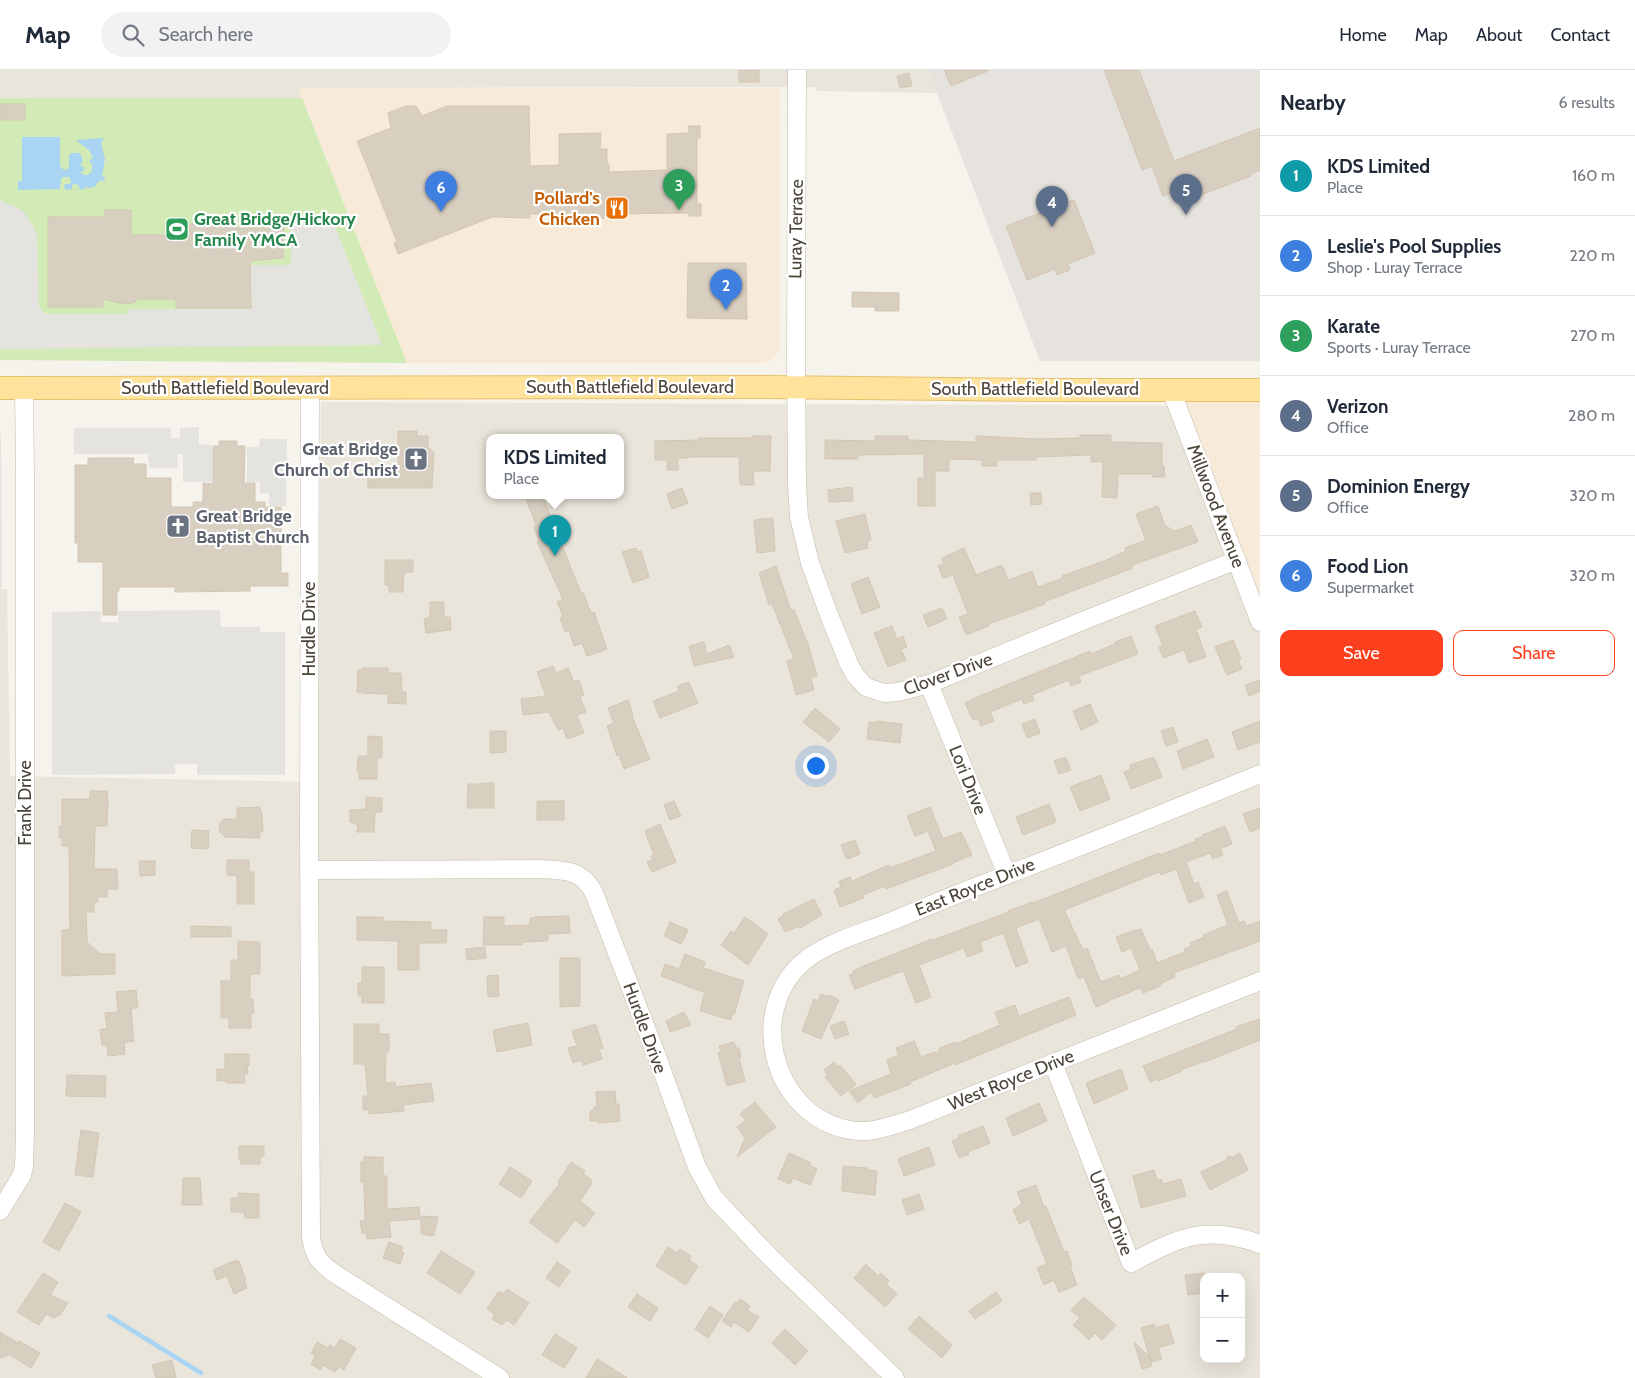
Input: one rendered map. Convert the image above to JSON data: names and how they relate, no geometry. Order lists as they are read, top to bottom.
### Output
{
  "streets": {
    "main road": ["South Battlefield Boulevard"],
    "street": [
      "Luray Terrace",
      "Millwood Avenue",
      "Hurdle Drive",
      "Clover Drive",
      "Lori Drive",
      "Frank Drive",
      "East Royce Drive",
      "West Royce Drive",
      "Unser Drive"
    ]
  },
  "crossings": [
    ["Luray Terrace", "South Battlefield Boulevard"],
    ["Luray Terrace", "Clover Drive"],
    ["South Battlefield Boulevard", "Millwood Avenue"],
    ["South Battlefield Boulevard", "Hurdle Drive"],
    ["South Battlefield Boulevard", "Clover Drive"],
    ["South Battlefield Boulevard", "Frank Drive"],
    ["Millwood Avenue", "Clover Drive"],
    ["Clover Drive", "Lori Drive"],
    ["Lori Drive", "East Royce Drive"],
    ["East Royce Drive", "West Royce Drive"],
    ["West Royce Drive", "Unser Drive"]
  ],
  "places": {
    "restaurant": ["Pollard's Chicken"],
    "sports": ["Great Bridge/Hickory Family YMCA"],
    "church": ["Great Bridge Church of Christ", "Great Bridge Baptist Church"]
  },
  "page": {
    "header": "Map",
    "search": "Search here",
    "nav": [
      "Home",
      "Map",
      "About",
      "Contact"
    ],
    "heading": ["Nearby", "6 results"],
    "list": [
      {
        "mark": "1",
        "name": "KDS Limited",
        "note": "Place",
        "value": "160 m"
      },
      {
        "mark": "2",
        "name": "Leslie's Pool Supplies",
        "note": "Shop · Luray Terrace",
        "value": "220 m"
      },
      {
        "mark": "3",
        "name": "Karate",
        "note": "Sports · Luray Terrace",
        "value": "270 m"
      },
      {
        "mark": "4",
        "name": "Verizon",
        "note": "Office",
        "value": "280 m"
      },
      {
        "mark": "5",
        "name": "Dominion Energy",
        "note": "Office",
        "value": "320 m"
      },
      {
        "mark": "6",
        "name": "Food Lion",
        "note": "Supermarket",
        "value": "320 m"
      }
    ],
    "pins": [
      "3",
      "6",
      "5",
      "4",
      "2",
      "1"
    ],
    "popup": ["KDS Limited", "Place"],
    "buttons": ["Save", "Share"],
    "map_buttons": ["+", "−"]
  }
}
